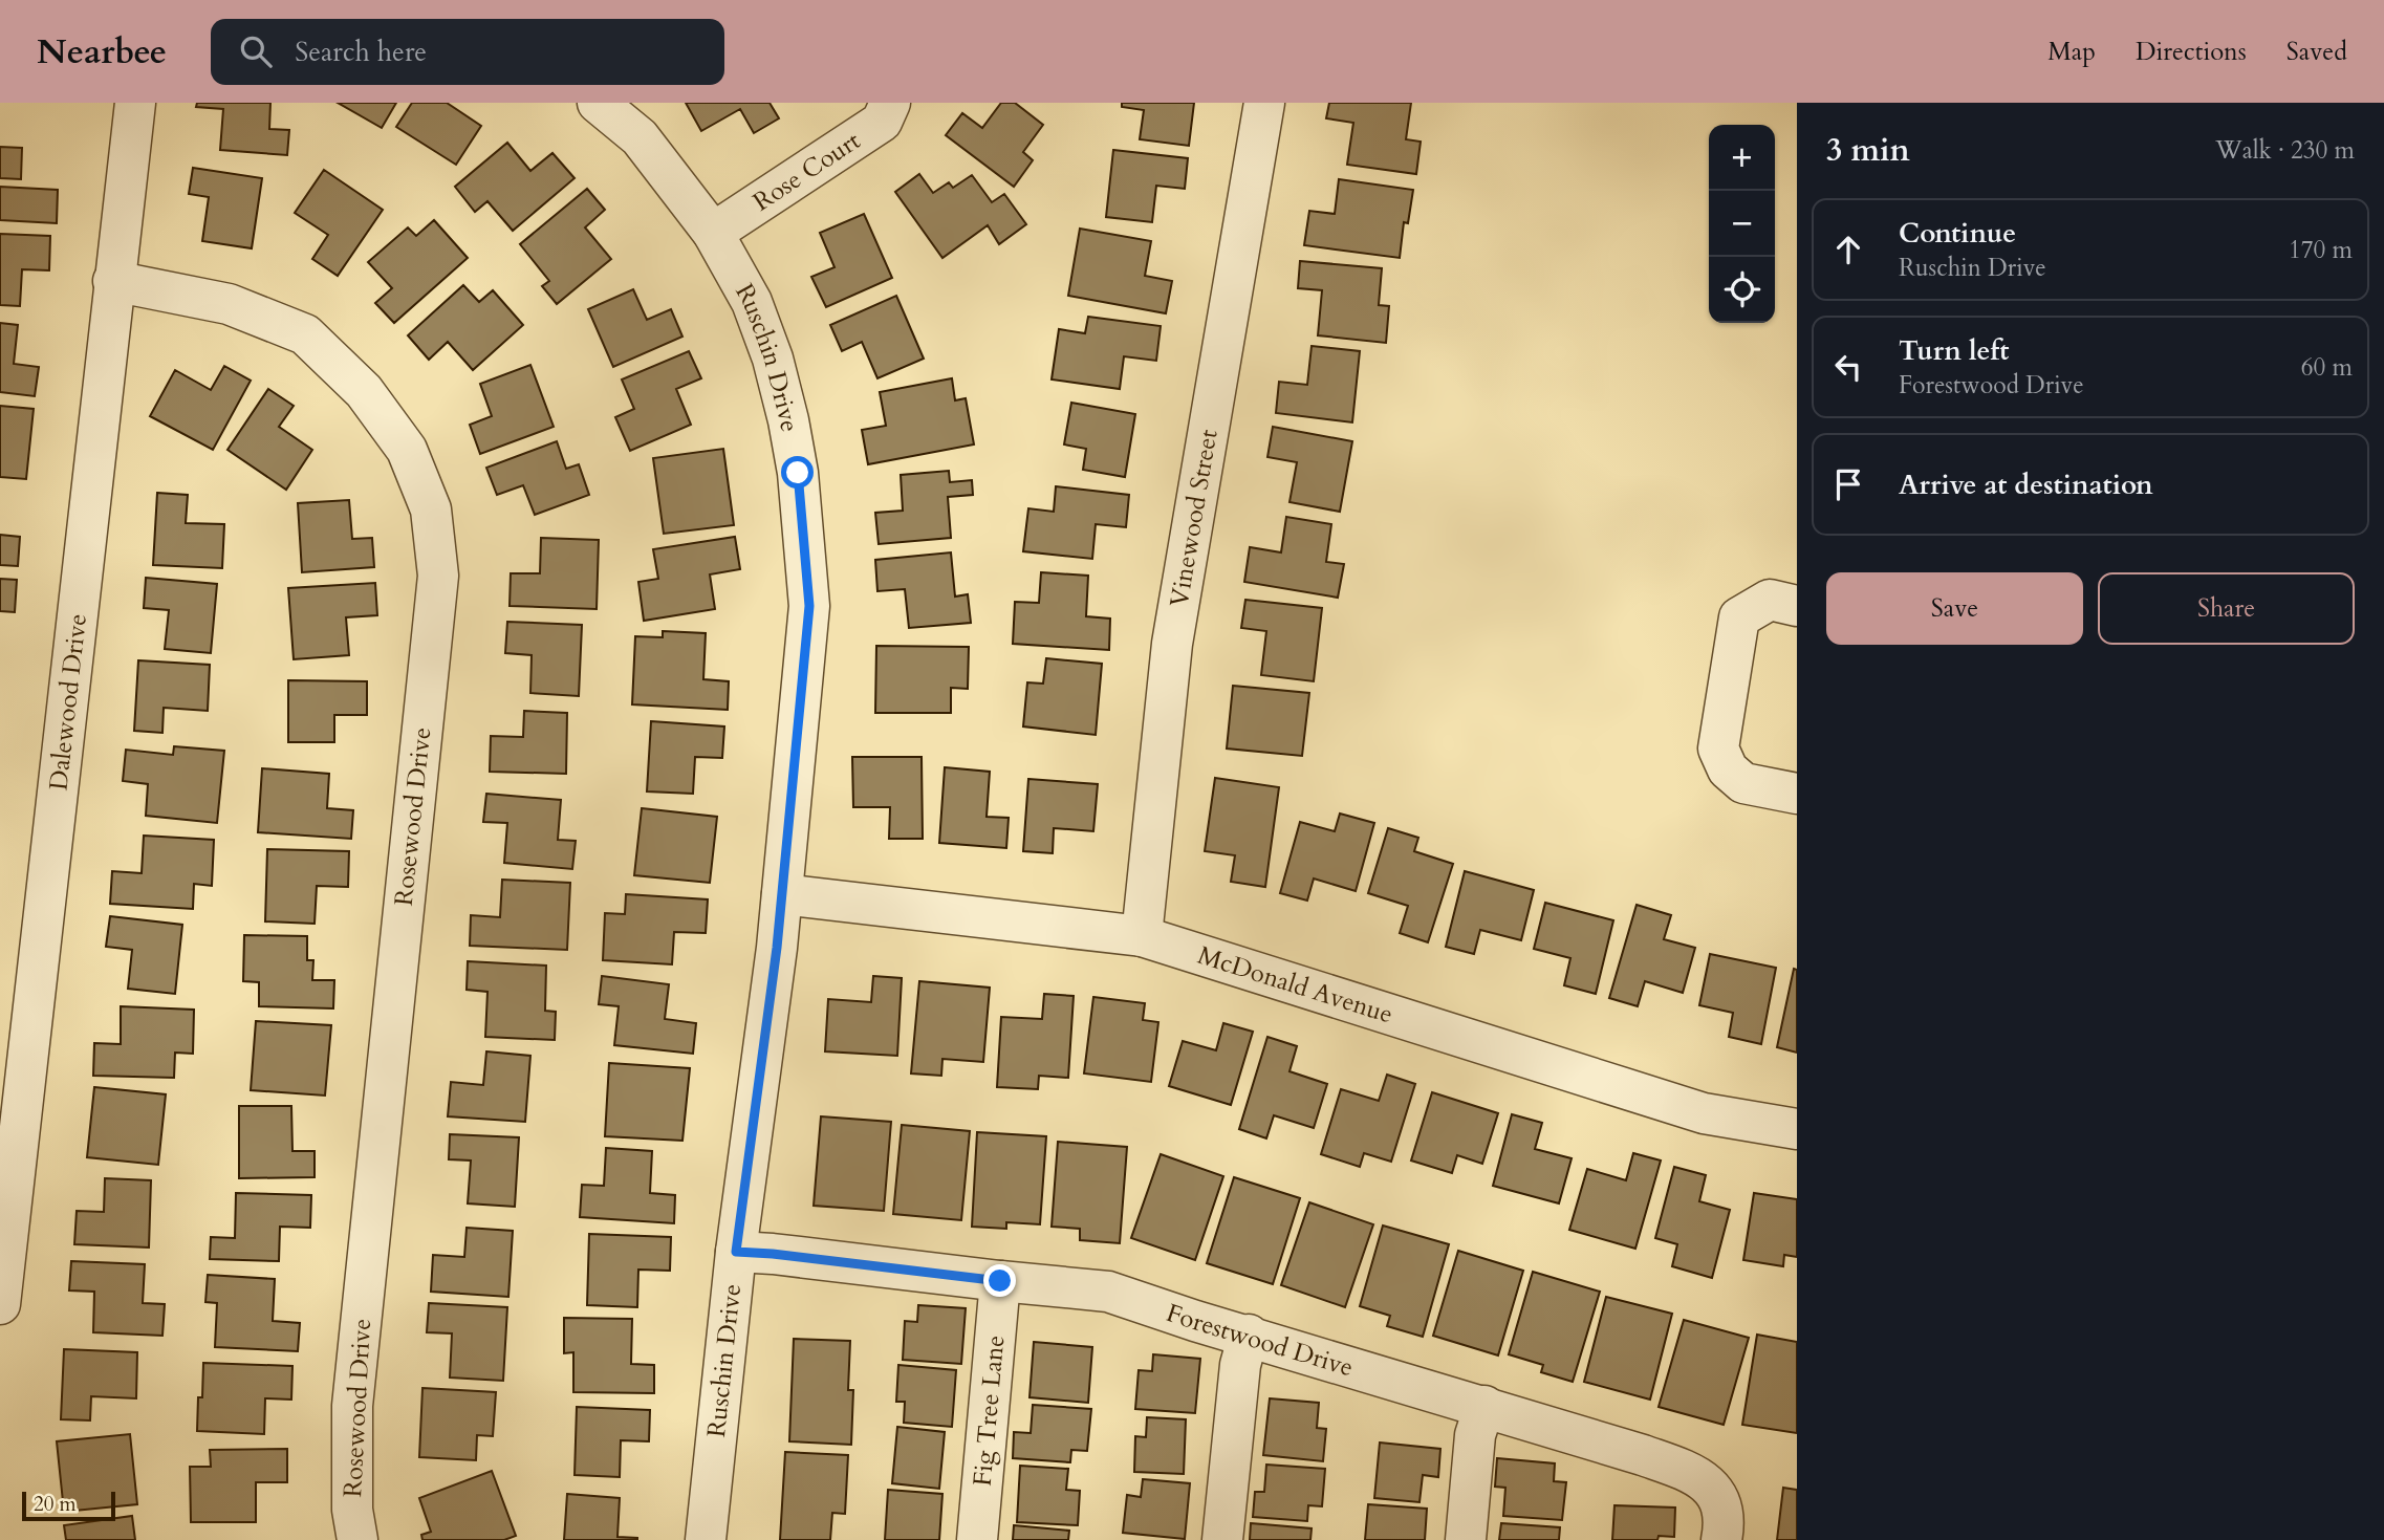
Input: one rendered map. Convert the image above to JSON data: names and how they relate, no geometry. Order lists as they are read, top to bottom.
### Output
{
  "streets": {
    "street": [
      "Rose Court",
      "Ruschin Drive",
      "Vinewood Street",
      "Dalewood Drive",
      "Rosewood Drive",
      "McDonald Avenue",
      "Forestwood Drive",
      "Fig Tree Lane"
    ]
  },
  "crossings": [
    ["Rose Court", "Ruschin Drive"],
    ["Ruschin Drive", "McDonald Avenue"],
    ["Ruschin Drive", "Forestwood Drive"],
    ["Vinewood Street", "McDonald Avenue"],
    ["Dalewood Drive", "Rosewood Drive"],
    ["Forestwood Drive", "Fig Tree Lane"]
  ],
  "scale_bar": "20 m",
  "page": {
    "header": "Nearbee",
    "search": "Search here",
    "nav": ["Map", "Directions", "Saved"],
    "heading": ["3 min", "Walk · 230 m"],
    "map_buttons": ["+", "−"],
    "list": [
      ["Continue", "Ruschin Drive", "170 m"],
      ["Turn left", "Forestwood Drive", "60 m"],
      "Arrive at destination"
    ],
    "buttons": ["Save", "Share"],
    "scale": "20 m"
  }
}
